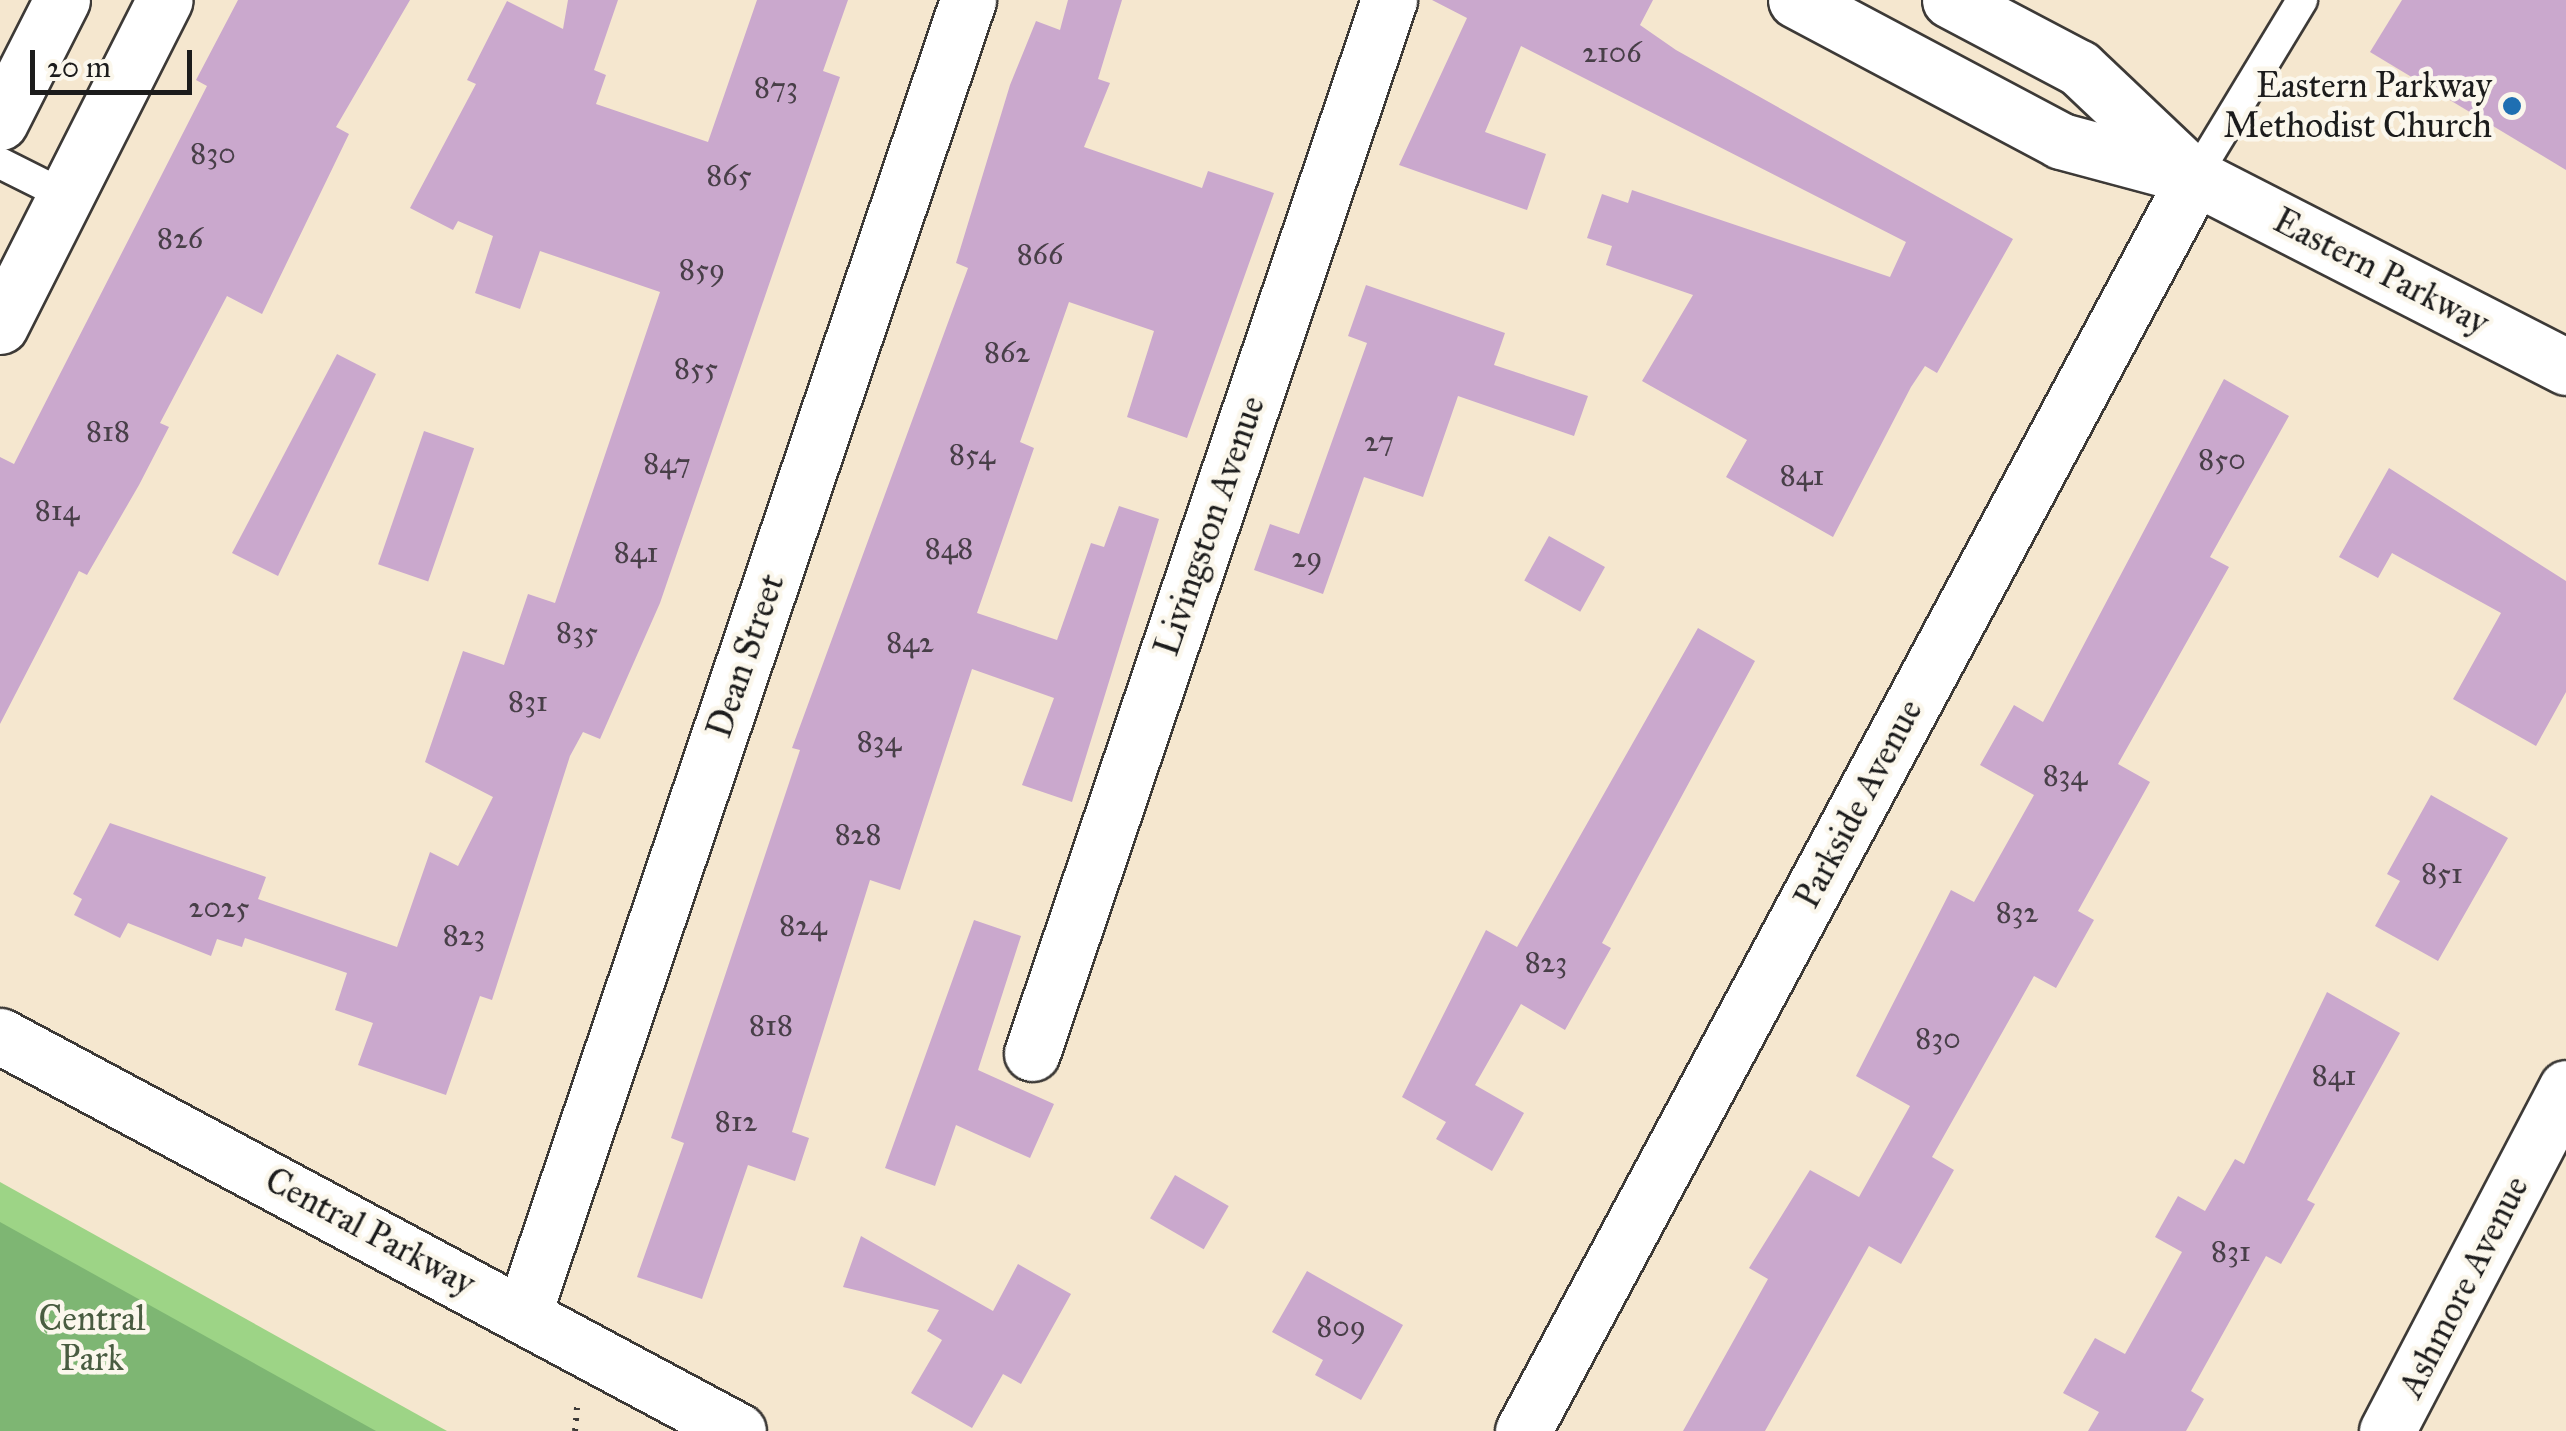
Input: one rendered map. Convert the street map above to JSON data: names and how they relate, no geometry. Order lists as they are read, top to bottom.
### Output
{
  "streets": {
    "street": [
      "Eastern Parkway",
      "Livingston Avenue",
      "Dean Street",
      "Parkside Avenue",
      "Central Parkway",
      "Ashmore Avenue"
    ]
  },
  "crossings": [
    ["Eastern Parkway", "Parkside Avenue"],
    ["Dean Street", "Central Parkway"]
  ],
  "parks": ["Central Park"],
  "places": ["Eastern Parkway Methodist Church"],
  "house_numbers": [
    "2106",
    "873",
    "830",
    "865",
    "826",
    "866",
    "859",
    "862",
    "855",
    "818",
    "27",
    "854",
    "850",
    "847",
    "841",
    "814",
    "848",
    "841",
    "29",
    "835",
    "842",
    "831",
    "834",
    "834",
    "828",
    "851",
    "2025",
    "832",
    "824",
    "823",
    "823",
    "818",
    "830",
    "841",
    "812",
    "831",
    "809"
  ],
  "scale_bar": "20 m"
}
